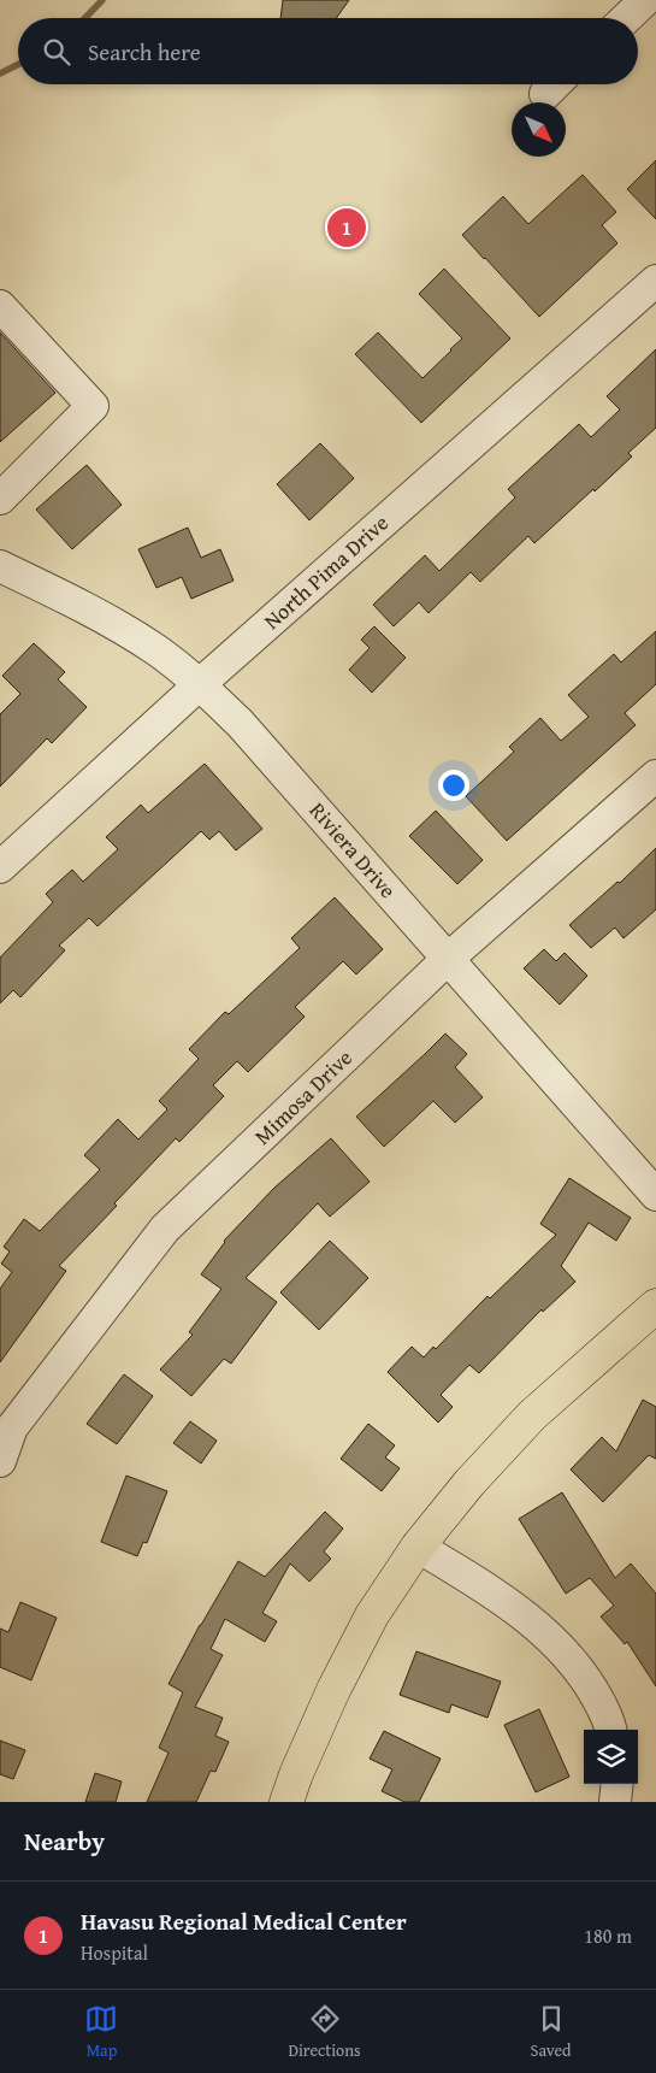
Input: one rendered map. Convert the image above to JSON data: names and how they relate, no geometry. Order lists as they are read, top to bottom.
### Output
{
  "streets": {
    "street": ["North Pima Drive", "Riviera Drive", "Mimosa Drive"]
  },
  "crossings": [
    ["North Pima Drive", "Riviera Drive"],
    ["Riviera Drive", "Mimosa Drive"]
  ],
  "north": "bottom right",
  "page": {
    "search": "Search here",
    "pins": "1",
    "heading": "Nearby",
    "list": [
      {
        "mark": "1",
        "name": "Havasu Regional Medical Center",
        "note": "Hospital",
        "value": "180 m"
      }
    ],
    "nav": ["Map", "Directions", "Saved"]
  }
}
